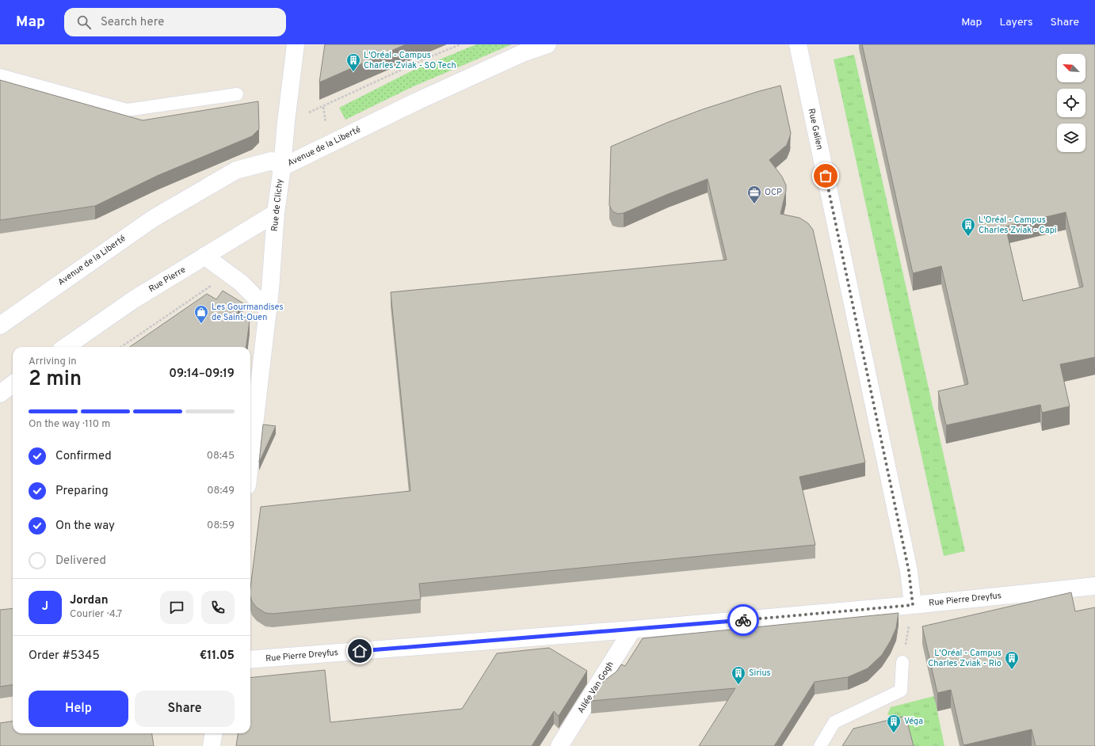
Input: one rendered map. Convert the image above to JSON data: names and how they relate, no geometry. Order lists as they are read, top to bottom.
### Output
{
  "streets": {
    "street": [
      "Rue Galien",
      "Avenue de la Liberté",
      "Rue de Clichy",
      "Rue Pierre",
      "Rue Pierre Dreyfus",
      "Allée Van Gogh"
    ]
  },
  "crossings": [
    ["Rue Galien", "Rue Pierre Dreyfus"],
    ["Avenue de la Liberté", "Rue de Clichy"],
    ["Rue de Clichy", "Rue Pierre"],
    ["Rue Pierre Dreyfus", "Allée Van Gogh"]
  ],
  "places": {
    "building": [
      "L'Oréal - Campus Charles Zviak - SO Tech",
      "L'Oréal - Campus Charles Zviak - Capi",
      "L'Oréal - Campus Charles Zviak - Rio",
      "Sirius",
      "Véga"
    ],
    "office": ["OCP"],
    "shop": ["Les Gourmandises de Saint-Ouen"]
  },
  "north": "top left",
  "page": {
    "header": "Map",
    "search": "Search here",
    "nav": ["Map", "Layers", "Share"],
    "heading": ["2 min", "Arriving in", "09:14–09:19"],
    "panel": [
      "Jordan",
      "Courier · 4.7",
      "Order #5345",
      "€11.05"
    ],
    "bar": "On the way · 110 m",
    "list": [
      ["Confirmed", "08:45"],
      ["Preparing", "08:49"],
      ["On the way", "08:59"],
      "Delivered"
    ],
    "round": "J",
    "buttons": ["Help", "Share"]
  }
}
